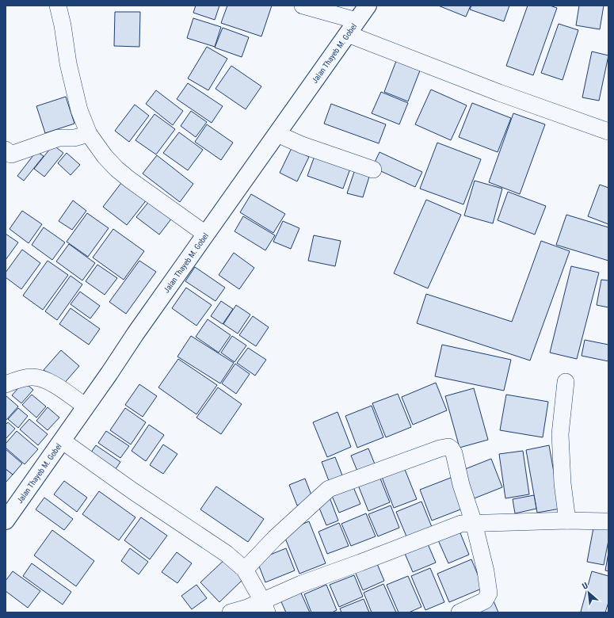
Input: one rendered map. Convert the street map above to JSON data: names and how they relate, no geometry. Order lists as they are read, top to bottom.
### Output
{
  "streets": {
    "main road": ["Jalan Thayeb M. Gobel"]
  },
  "north": "top left"
}
